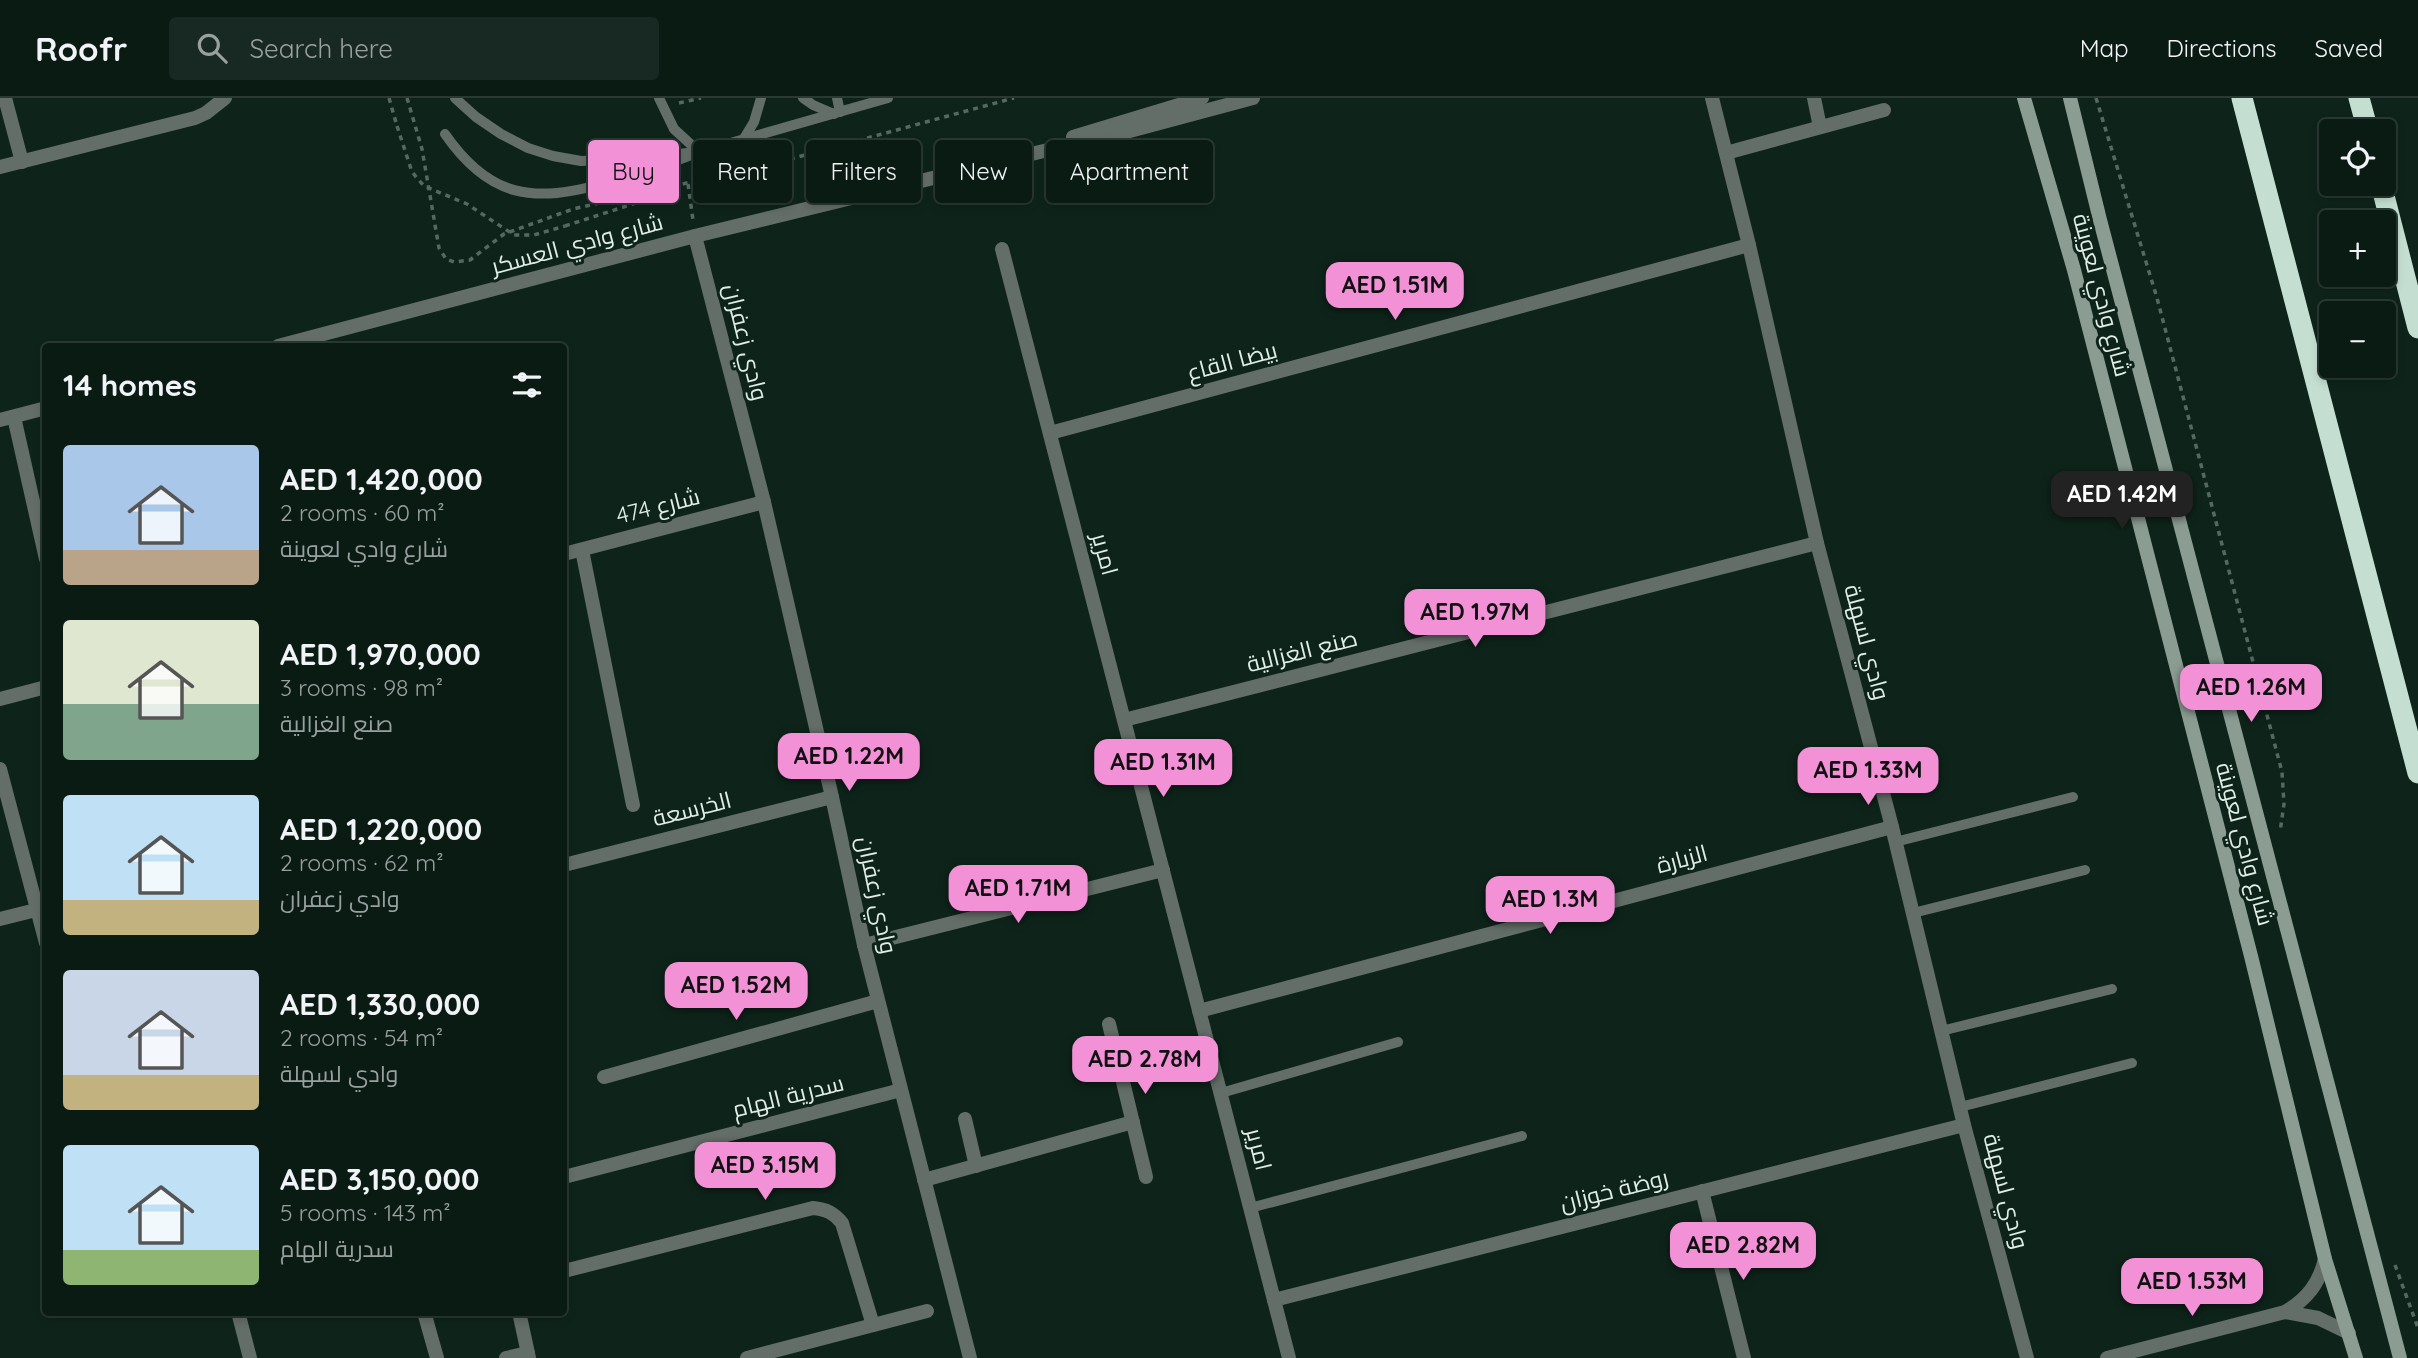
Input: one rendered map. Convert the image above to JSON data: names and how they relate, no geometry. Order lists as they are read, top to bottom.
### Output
{
  "streets": {
    "main road": ["شارع وادي لعوينة"],
    "street": [
      "شارع وادي العسكر",
      "وادي زعفران",
      "بيضا القاع",
      "شارع 474",
      "امرير",
      "وادي لسهلة",
      "صنع الغزالية",
      "الخرسعة",
      "الزبارة",
      "سدرية الهام",
      "روضة خوزان"
    ]
  },
  "crossings": [
    ["شارع وادي العسكر", "وادي زعفران"],
    ["وادي زعفران", "شارع 474"],
    ["وادي زعفران", "الخرسعة"],
    ["وادي زعفران", "سدرية الهام"],
    ["بيضا القاع", "امرير"],
    ["بيضا القاع", "وادي لسهلة"],
    ["امرير", "صنع الغزالية"],
    ["امرير", "الزبارة"],
    ["امرير", "روضة خوزان"],
    ["وادي لسهلة", "صنع الغزالية"],
    ["وادي لسهلة", "الزبارة"],
    ["وادي لسهلة", "روضة خوزان"]
  ],
  "page": {
    "header": "Roofr",
    "search": "Search here",
    "nav": ["Map", "Directions", "Saved"],
    "map_buttons": ["+", "−"],
    "chip": [
      "Buy",
      "Rent",
      "Filters",
      "New",
      "Apartment"
    ],
    "price": [
      "AED 1.51M",
      "AED 1.42M",
      "AED 1.97M",
      "AED 1.26M",
      "AED 1.22M",
      "AED 1.31M",
      "AED 1.33M",
      "AED 1.71M",
      "AED 1.3M",
      "AED 1.52M",
      "AED 2.78M",
      "AED 3.15M",
      "AED 2.82M",
      "AED 1.53M"
    ],
    "heading": "14 homes",
    "list": [
      {
        "name": "AED 1,420,000",
        "note": "2 rooms · 60 m² · شارع وادي لعوينة"
      },
      {
        "name": "AED 1,970,000",
        "note": "3 rooms · 98 m² · صنع الغزالية"
      },
      {
        "name": "AED 1,220,000",
        "note": "2 rooms · 62 m² · وادي زعفران"
      },
      {
        "name": "AED 1,330,000",
        "note": "2 rooms · 54 m² · وادي لسهلة"
      },
      {
        "name": "AED 3,150,000",
        "note": "5 rooms · 143 m² · سدرية الهام"
      }
    ]
  }
}
